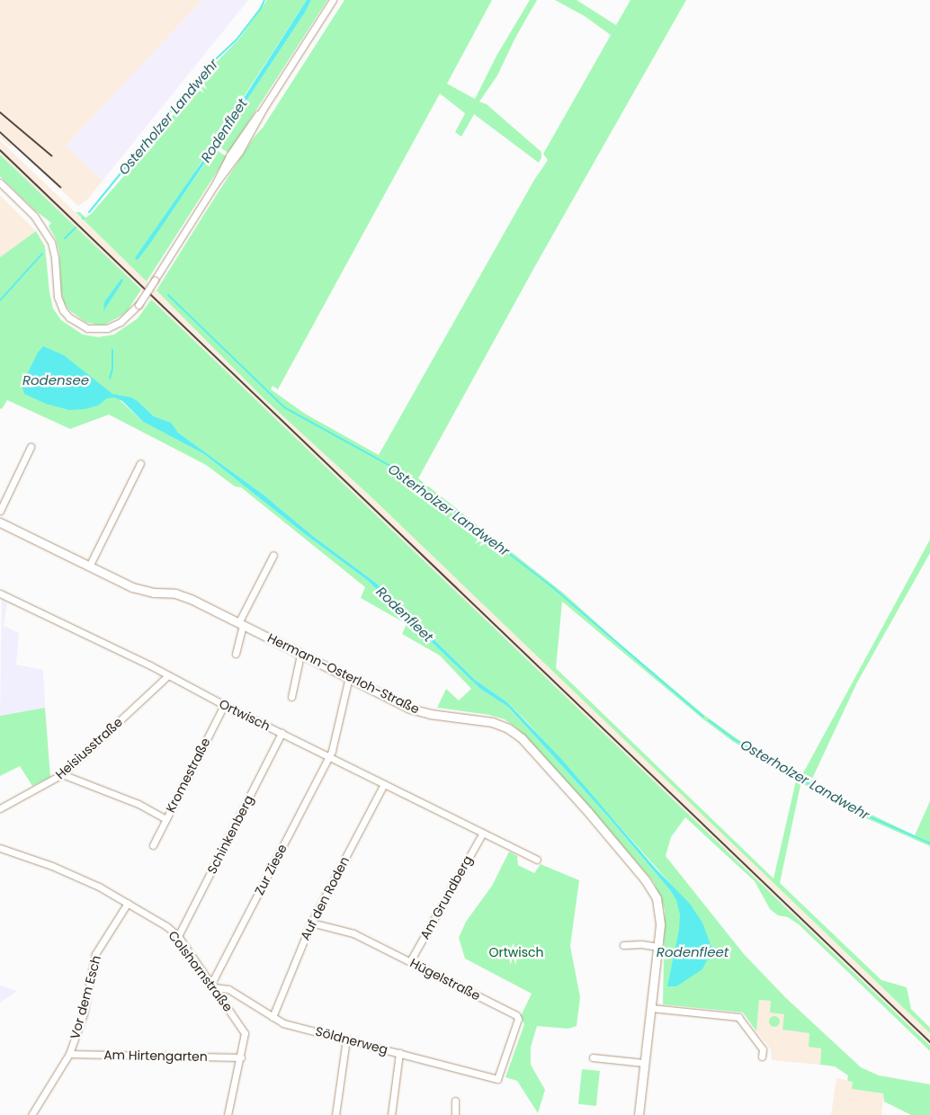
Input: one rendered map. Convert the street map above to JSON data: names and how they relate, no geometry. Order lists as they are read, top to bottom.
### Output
{
  "streets": {
    "street": [
      "Hermann-Osterloh-Straße",
      "Ortwisch",
      "Heisiusstraße",
      "Kromestraße",
      "Schinkenberg",
      "Zur Ziese",
      "Am Grundberg",
      "Auf den Roden",
      "Colshornstraße",
      "Hügelstraße",
      "Vor dem Esch",
      "Söldnerweg",
      "Am Hirtengarten"
    ]
  },
  "crossings": [
    ["Hermann-Osterloh-Straße", "Zur Ziese"],
    ["Ortwisch", "Heisiusstraße"],
    ["Ortwisch", "Kromestraße"],
    ["Ortwisch", "Schinkenberg"],
    ["Ortwisch", "Zur Ziese"],
    ["Ortwisch", "Am Grundberg"],
    ["Ortwisch", "Auf den Roden"],
    ["Schinkenberg", "Colshornstraße"],
    ["Zur Ziese", "Colshornstraße"],
    ["Zur Ziese", "Söldnerweg"],
    ["Am Grundberg", "Hügelstraße"],
    ["Auf den Roden", "Hügelstraße"],
    ["Auf den Roden", "Söldnerweg"],
    ["Colshornstraße", "Vor dem Esch"],
    ["Colshornstraße", "Söldnerweg"],
    ["Colshornstraße", "Am Hirtengarten"],
    ["Hügelstraße", "Söldnerweg"],
    ["Vor dem Esch", "Am Hirtengarten"]
  ],
  "water": ["Osterholzer Landwehr", "Rodenfleet", "Rodensee"],
  "parks": ["Ortwisch"]
}
